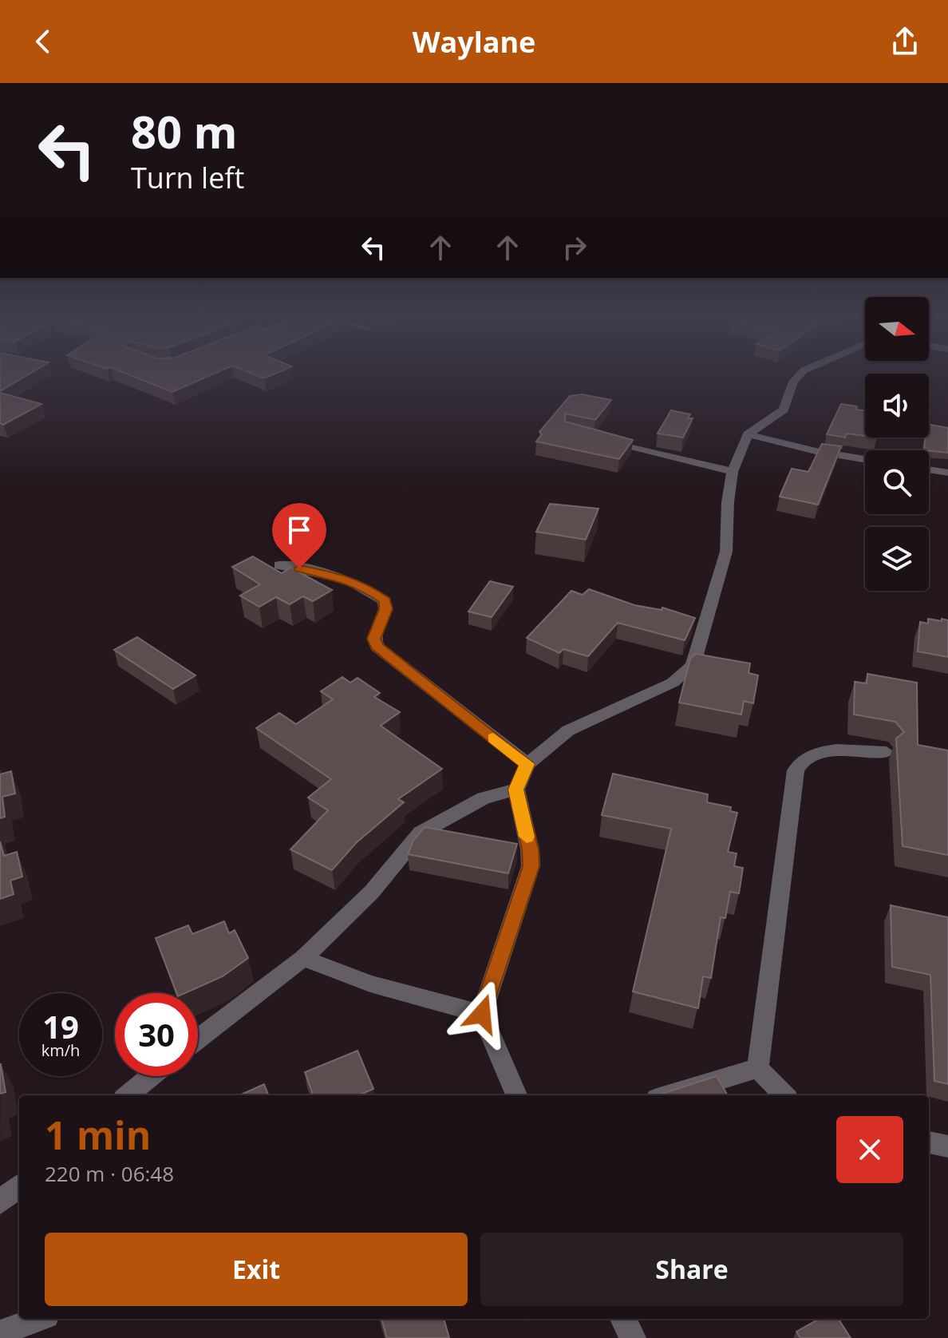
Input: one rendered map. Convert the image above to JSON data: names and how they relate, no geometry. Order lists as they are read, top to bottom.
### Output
{
  "north": "right",
  "page": {
    "header": "Waylane",
    "turn": ["80 m", "Turn left"],
    "speed": "19 km/h",
    "limit": "30",
    "heading": ["1 min", "220 m · 06:48"],
    "buttons": ["Exit", "Share"]
  }
}
